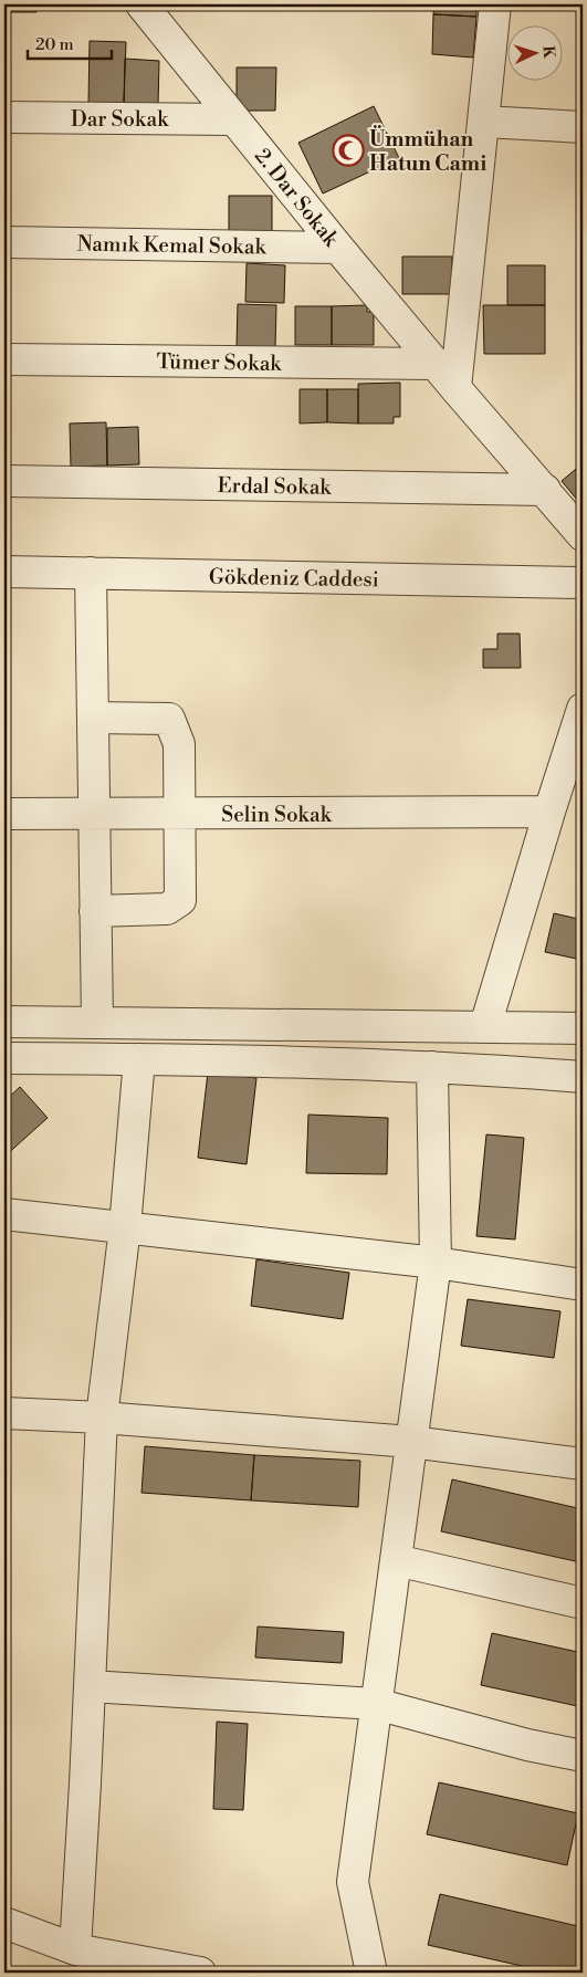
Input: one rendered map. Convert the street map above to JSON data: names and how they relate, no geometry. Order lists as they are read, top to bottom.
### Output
{
  "streets": {
    "street": [
      "Dar Sokak",
      "2. Dar Sokak",
      "Namık Kemal Sokak",
      "Tümer Sokak",
      "Erdal Sokak",
      "Gökdeniz Caddesi",
      "Selin Sokak"
    ]
  },
  "crossings": [
    ["Dar Sokak", "2. Dar Sokak"],
    ["2. Dar Sokak", "Namık Kemal Sokak"],
    ["2. Dar Sokak", "Tümer Sokak"],
    ["2. Dar Sokak", "Erdal Sokak"]
  ],
  "places": {
    "mosque": ["Ümmühan Hatun Cami"]
  },
  "scale_bar": "20 m",
  "north": "right"
}
